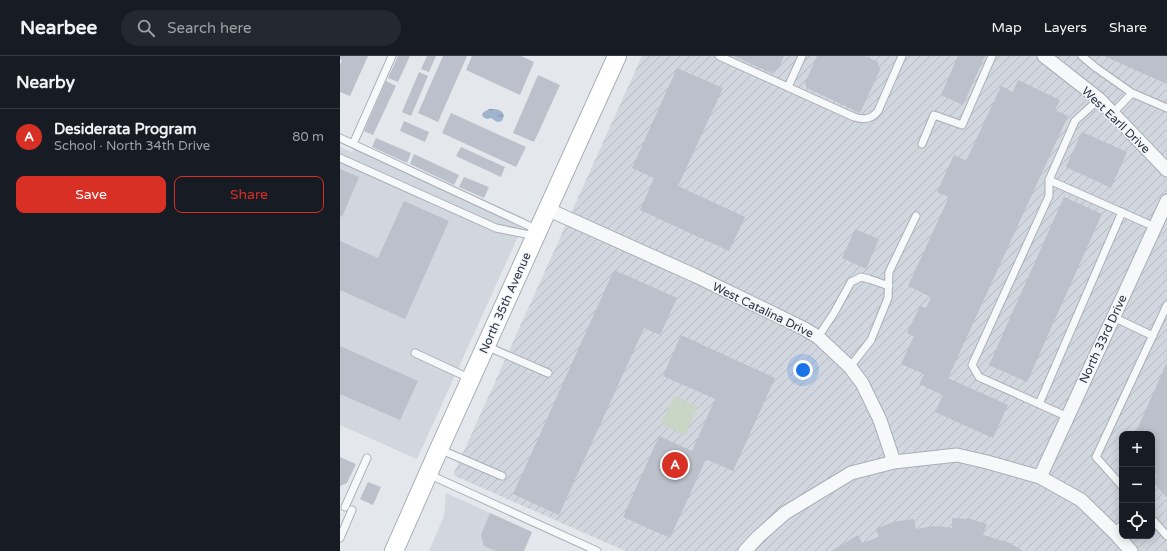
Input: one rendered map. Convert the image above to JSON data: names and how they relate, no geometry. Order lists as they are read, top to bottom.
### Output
{
  "streets": {
    "main road": ["North 35th Avenue"],
    "street": ["West Earll Drive", "West Catalina Drive", "North 33rd Drive"]
  },
  "crossings": [
    ["North 35th Avenue", "West Catalina Drive"]
  ],
  "page": {
    "header": "Nearbee",
    "search": "Search here",
    "nav": ["Map", "Layers", "Share"],
    "heading": "Nearby",
    "list": [
      {
        "mark": "A",
        "name": "Desiderata Program",
        "note": "School · North 34th Drive",
        "value": "80 m"
      }
    ],
    "buttons": ["Save", "Share"],
    "map_buttons": ["+", "−"],
    "pins": "A"
  }
}
